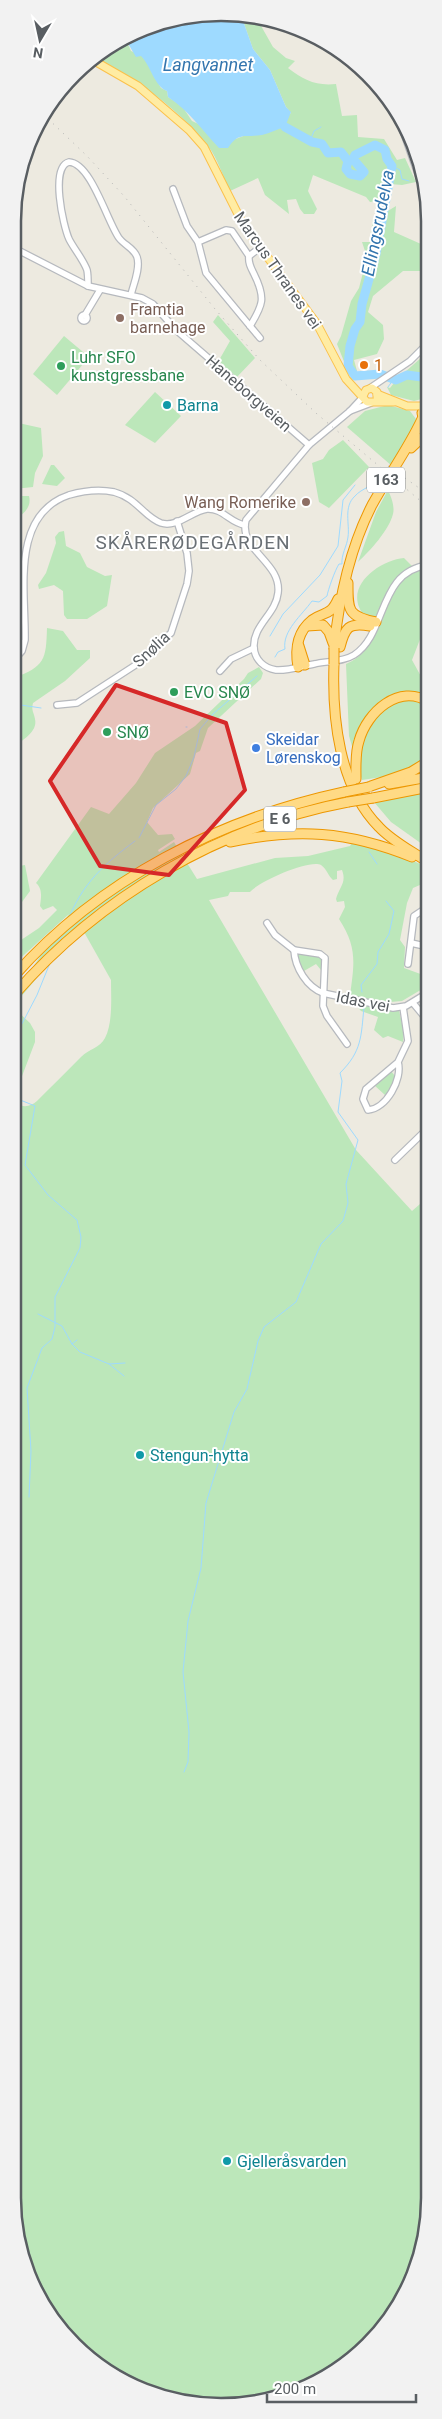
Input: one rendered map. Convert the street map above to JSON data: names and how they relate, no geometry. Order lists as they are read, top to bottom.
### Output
{
  "streets": {
    "highway": ["163", "E 6"],
    "main road": ["Marcus Thranes vei"],
    "street": ["Haneborgveien", "Snølia", "Idas vei"]
  },
  "districts": ["SKÅRERØDEGÅRDEN"],
  "water": ["Langvannet", "Ellingsrudelva"],
  "places": [
    "Framtia barnehage",
    "1",
    "Luhr SFO kunstgressbane",
    "Barna",
    "Wang Romerike",
    "EVO SNØ",
    "SNØ",
    "Skeidar Lørenskog",
    "Stengun-hytta",
    "Gjelleråsvarden"
  ],
  "scale_bar": "200 m",
  "north": "bottom"
}
